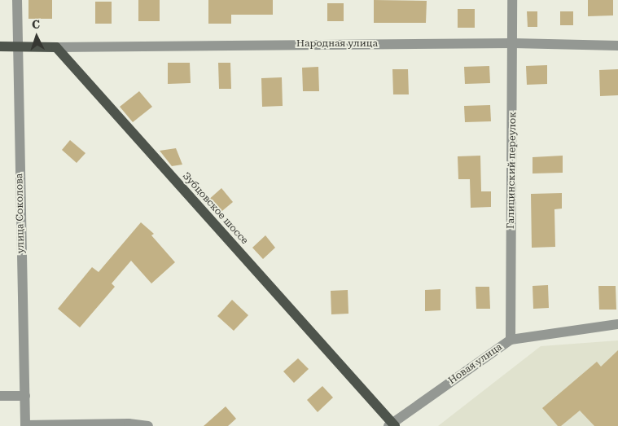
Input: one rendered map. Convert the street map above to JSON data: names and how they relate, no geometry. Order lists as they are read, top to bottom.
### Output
{
  "streets": {
    "main road": ["Зубцовское шоссе"],
    "street": [
      "Народная улица",
      "Галицинский переулок",
      "улица Соколова",
      "Новая улица"
    ]
  },
  "crossings": [
    ["Народная улица", "Галицинский переулок"],
    ["Народная улица", "Зубцовское шоссе"],
    ["Галицинский переулок", "Новая улица"],
    ["Зубцовское шоссе", "Новая улица"]
  ],
  "north": "top"
}
